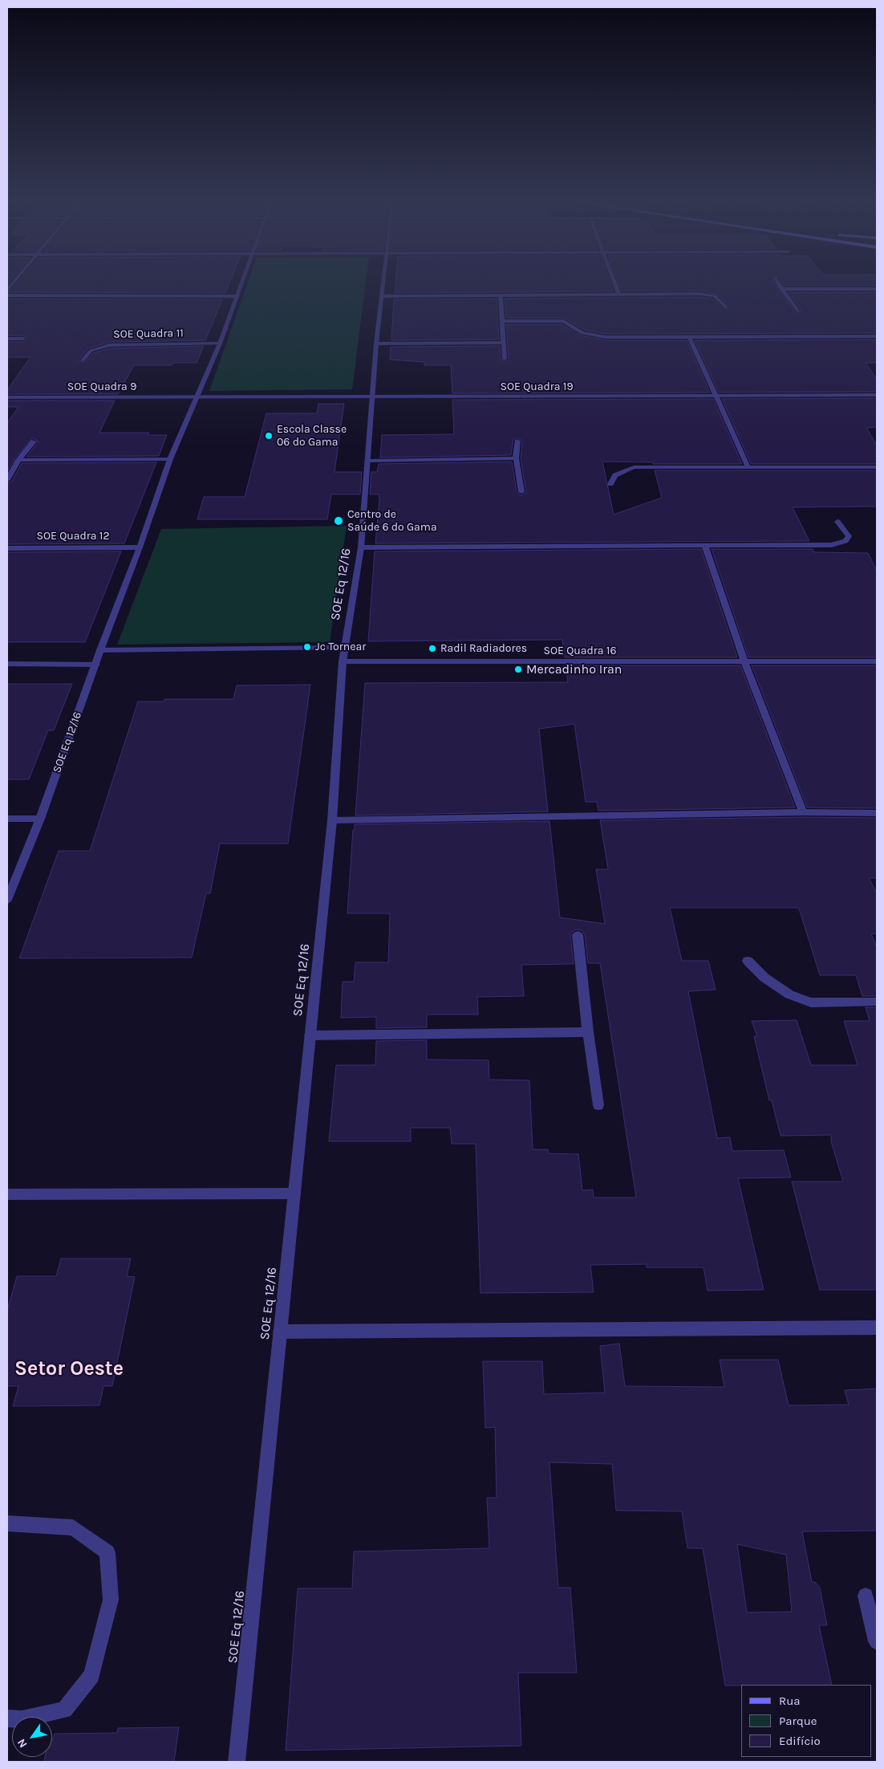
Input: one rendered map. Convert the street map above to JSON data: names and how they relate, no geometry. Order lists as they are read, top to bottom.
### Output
{
  "streets": {
    "street": [
      "SOE Quadra 11",
      "SOE Quadra 9",
      "SOE Quadra 19",
      "SOE Quadra 12",
      "SOE Eq 12/16",
      "SOE Quadra 16"
    ]
  },
  "crossings": [
    ["SOE Quadra 11", "SOE Eq 12/16"],
    ["SOE Quadra 9", "SOE Quadra 19"],
    ["SOE Quadra 9", "SOE Eq 12/16"],
    ["SOE Quadra 19", "SOE Eq 12/16"],
    ["SOE Quadra 12", "SOE Eq 12/16"],
    ["SOE Eq 12/16", "SOE Quadra 16"]
  ],
  "districts": ["Setor Oeste"],
  "places": [
    "Escola Classe 06 do Gama",
    "Centro de Saúde 6 do Gama",
    "Jc Tornear",
    "Radil Radiadores",
    "Mercadinho Iran"
  ],
  "legend": ["Rua", "Parque", "Edifício"],
  "north": "bottom left"
}
